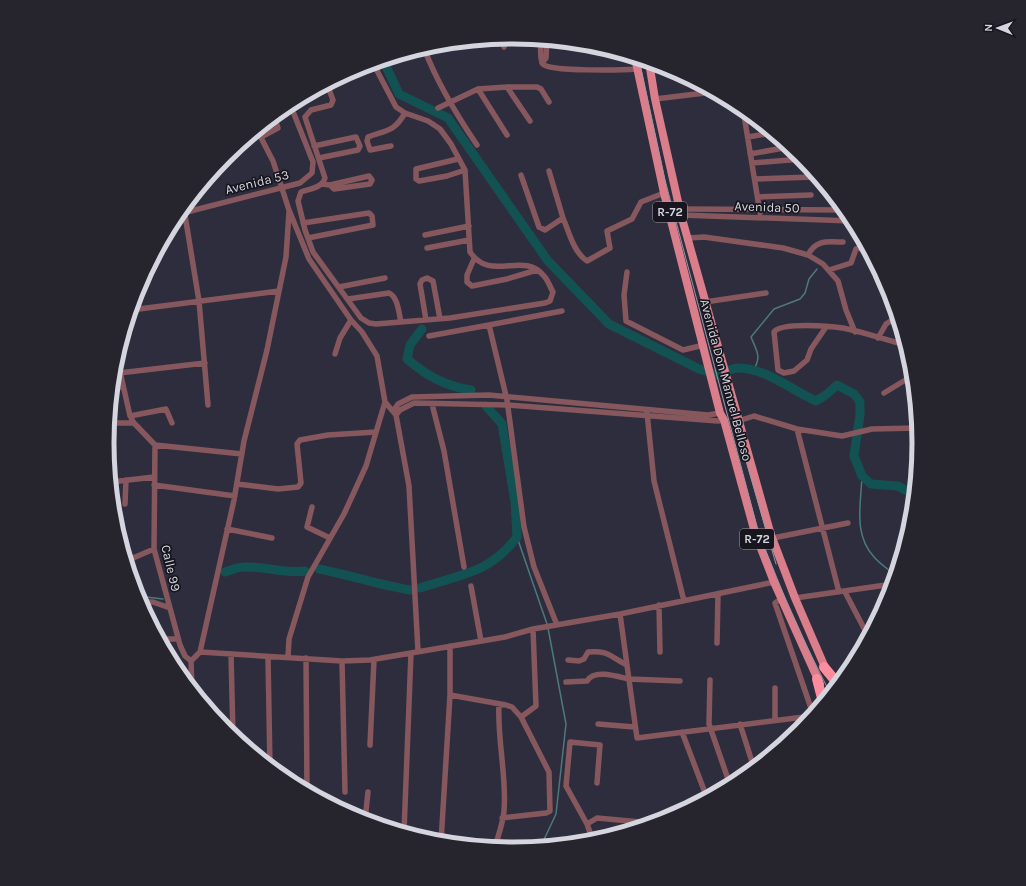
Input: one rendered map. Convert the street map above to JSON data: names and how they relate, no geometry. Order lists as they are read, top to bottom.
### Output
{
  "streets": {
    "main road": ["R-72", "Avenida Don Manuel Belloso"],
    "street": ["Avenida 53", "Avenida 50", "Calle 99"]
  },
  "crossings": [
    ["Avenida 50", "Avenida Don Manuel Belloso"]
  ],
  "north": "left"
}
